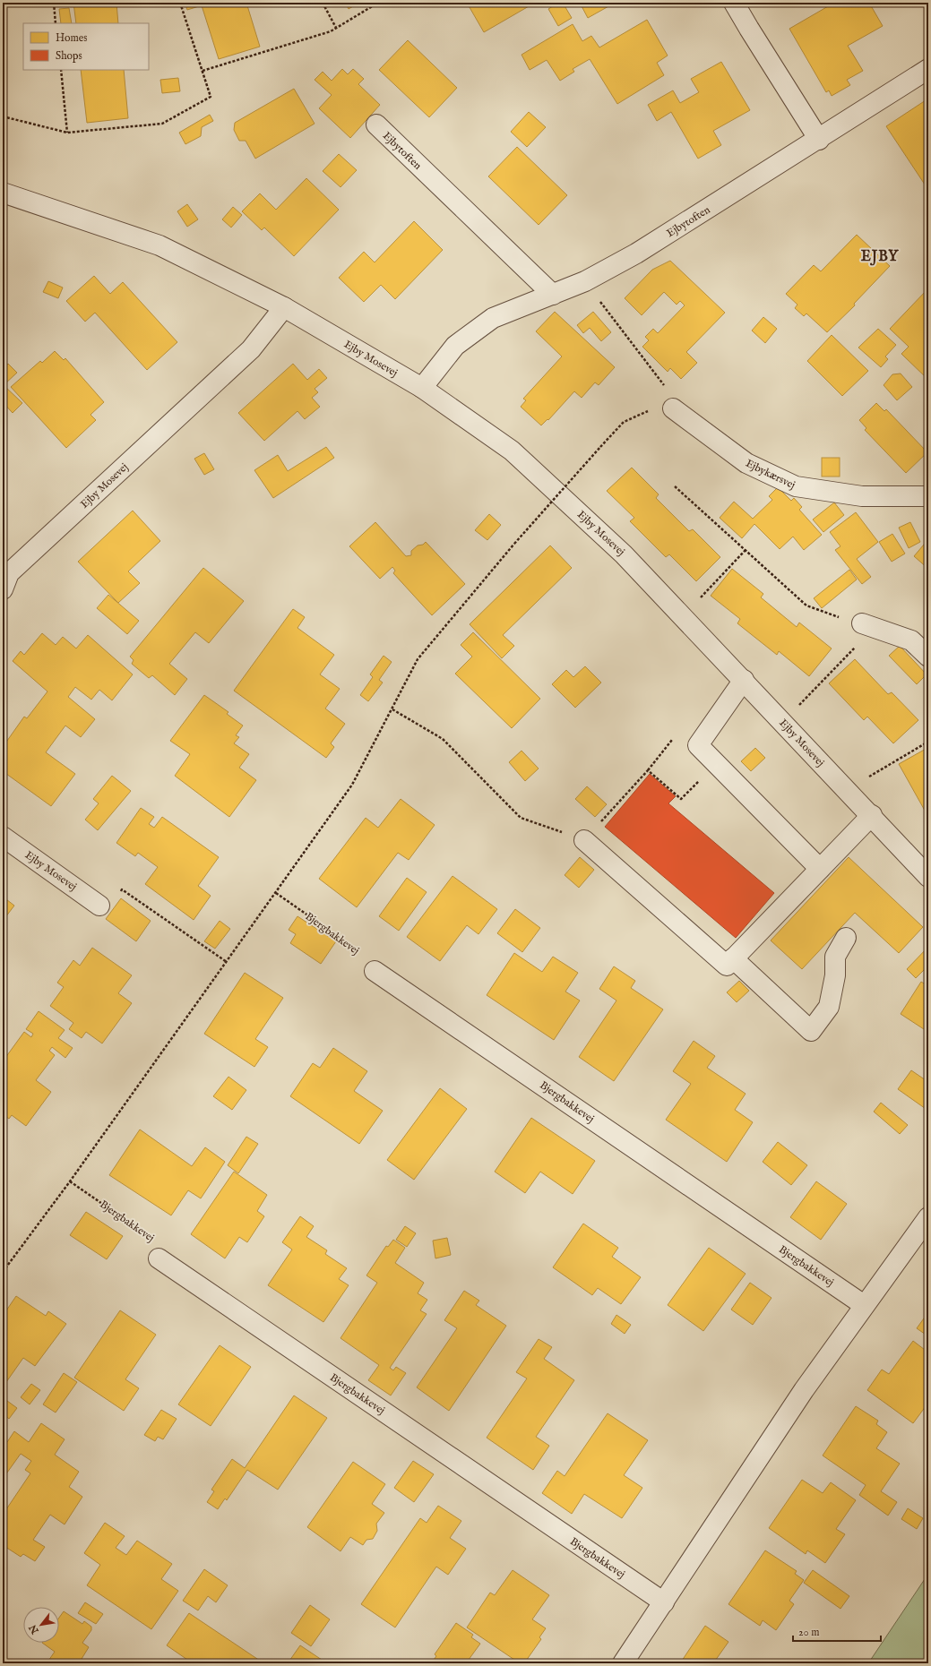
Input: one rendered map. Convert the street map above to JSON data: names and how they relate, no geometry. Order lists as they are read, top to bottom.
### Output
{
  "streets": {
    "street": [
      "Ejbytoften",
      "Ejby Mosevej",
      "Ejbykærsvej",
      "Bjergbakkevej"
    ]
  },
  "crossings": [
    ["Ejbytoften", "Ejby Mosevej"]
  ],
  "districts": ["EJBY"],
  "legend": ["Homes", "Shops"],
  "scale_bar": "20 m",
  "north": "bottom left"
}
